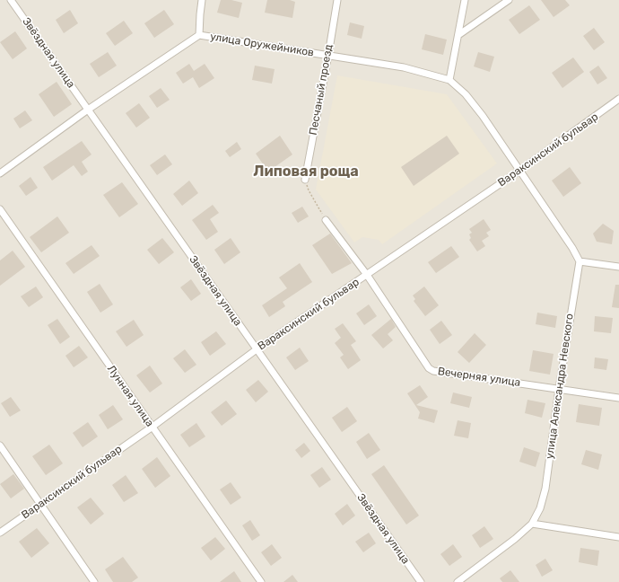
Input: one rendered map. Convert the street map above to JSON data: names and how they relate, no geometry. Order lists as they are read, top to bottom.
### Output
{
  "streets": {
    "street": [
      "улица Оружейников",
      "Звёздная улица",
      "Песчаный проезд",
      "Вараксинский бульвар",
      "Вечерняя улица",
      "улица Александра Невского",
      "Лунная улица"
    ]
  },
  "crossings": [
    ["улица Оружейников", "Звёздная улица"],
    ["улица Оружейников", "Песчаный проезд"],
    ["улица Оружейников", "Вараксинский бульвар"],
    ["Звёздная улица", "Вараксинский бульвар"],
    ["Вараксинский бульвар", "Вечерняя улица"],
    ["Вараксинский бульвар", "Лунная улица"],
    ["Вечерняя улица", "улица Александра Невского"]
  ],
  "districts": ["Липовая роща"]
}
